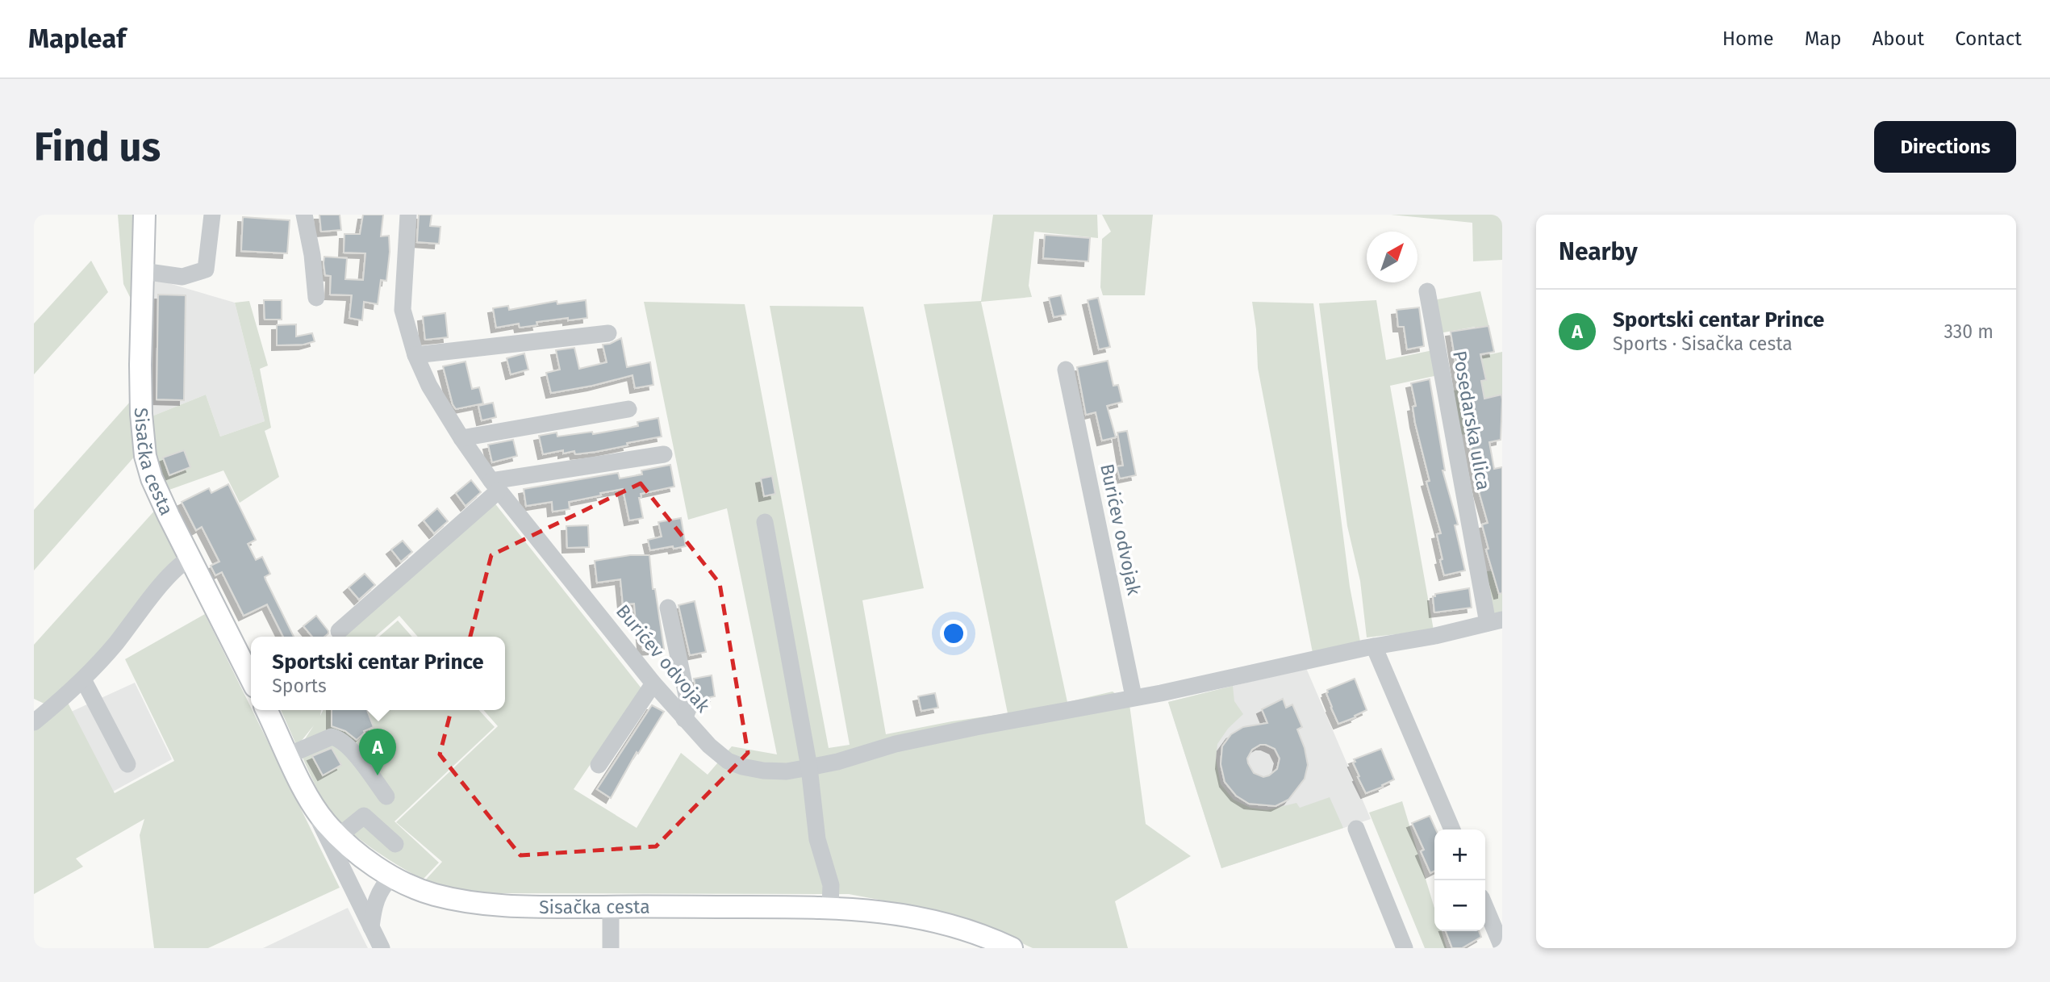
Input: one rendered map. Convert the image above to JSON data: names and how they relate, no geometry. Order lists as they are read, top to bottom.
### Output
{
  "streets": {
    "main road": ["Sisačka cesta"],
    "street": ["Posedarska ulica", "Burićev odvojak"]
  },
  "crossings": [
    ["Posedarska ulica", "Burićev odvojak"]
  ],
  "north": "top right",
  "page": {
    "header": "Mapleaf",
    "nav": [
      "Home",
      "Map",
      "About",
      "Contact"
    ],
    "buttons": "Directions",
    "title": "Find us",
    "heading": "Nearby",
    "list": [
      {
        "mark": "A",
        "name": "Sportski centar Prince",
        "note": "Sports · Sisačka cesta",
        "value": "330 m"
      }
    ],
    "popup": ["Sportski centar Prince", "Sports"],
    "pins": "A",
    "map_buttons": ["+", "−"]
  }
}
